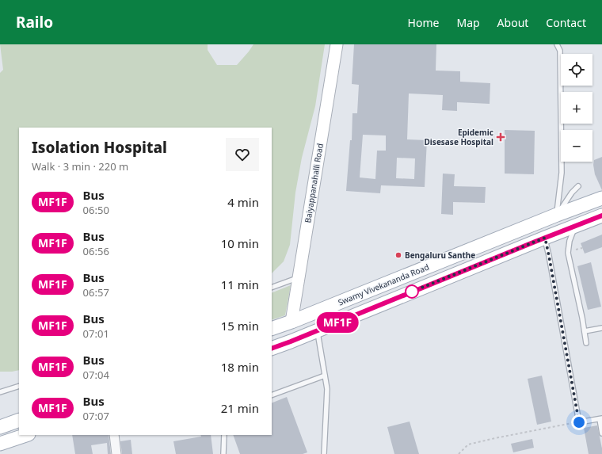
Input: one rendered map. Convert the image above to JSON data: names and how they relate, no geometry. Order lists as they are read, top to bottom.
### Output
{
  "streets": {
    "main road": ["Swamy Vivekananda Road"],
    "street": ["Baiyappanahalli Road"]
  },
  "crossings": [
    ["Baiyappanahalli Road", "Swamy Vivekananda Road"]
  ],
  "places": {
    "health": ["Epidemic Disesase Hospital"],
    "other": ["Bengaluru Santhe"]
  },
  "lines": ["bus line MF1F"],
  "page": {
    "header": "Railo",
    "nav": [
      "Home",
      "Map",
      "About",
      "Contact"
    ],
    "on_map": "MF1F",
    "map_buttons": ["+", "−"],
    "heading": ["Isolation Hospital", "Walk · 3 min · 220 m"],
    "list": [
      {
        "mark": "MF1F",
        "name": "Bus",
        "note": "06:50",
        "value": "4 min"
      },
      {
        "mark": "MF1F",
        "name": "Bus",
        "note": "06:56",
        "value": "10 min"
      },
      {
        "mark": "MF1F",
        "name": "Bus",
        "note": "06:57",
        "value": "11 min"
      },
      {
        "mark": "MF1F",
        "name": "Bus",
        "note": "07:01",
        "value": "15 min"
      },
      {
        "mark": "MF1F",
        "name": "Bus",
        "note": "07:04",
        "value": "18 min"
      },
      {
        "mark": "MF1F",
        "name": "Bus",
        "note": "07:07",
        "value": "21 min"
      }
    ]
  }
}
